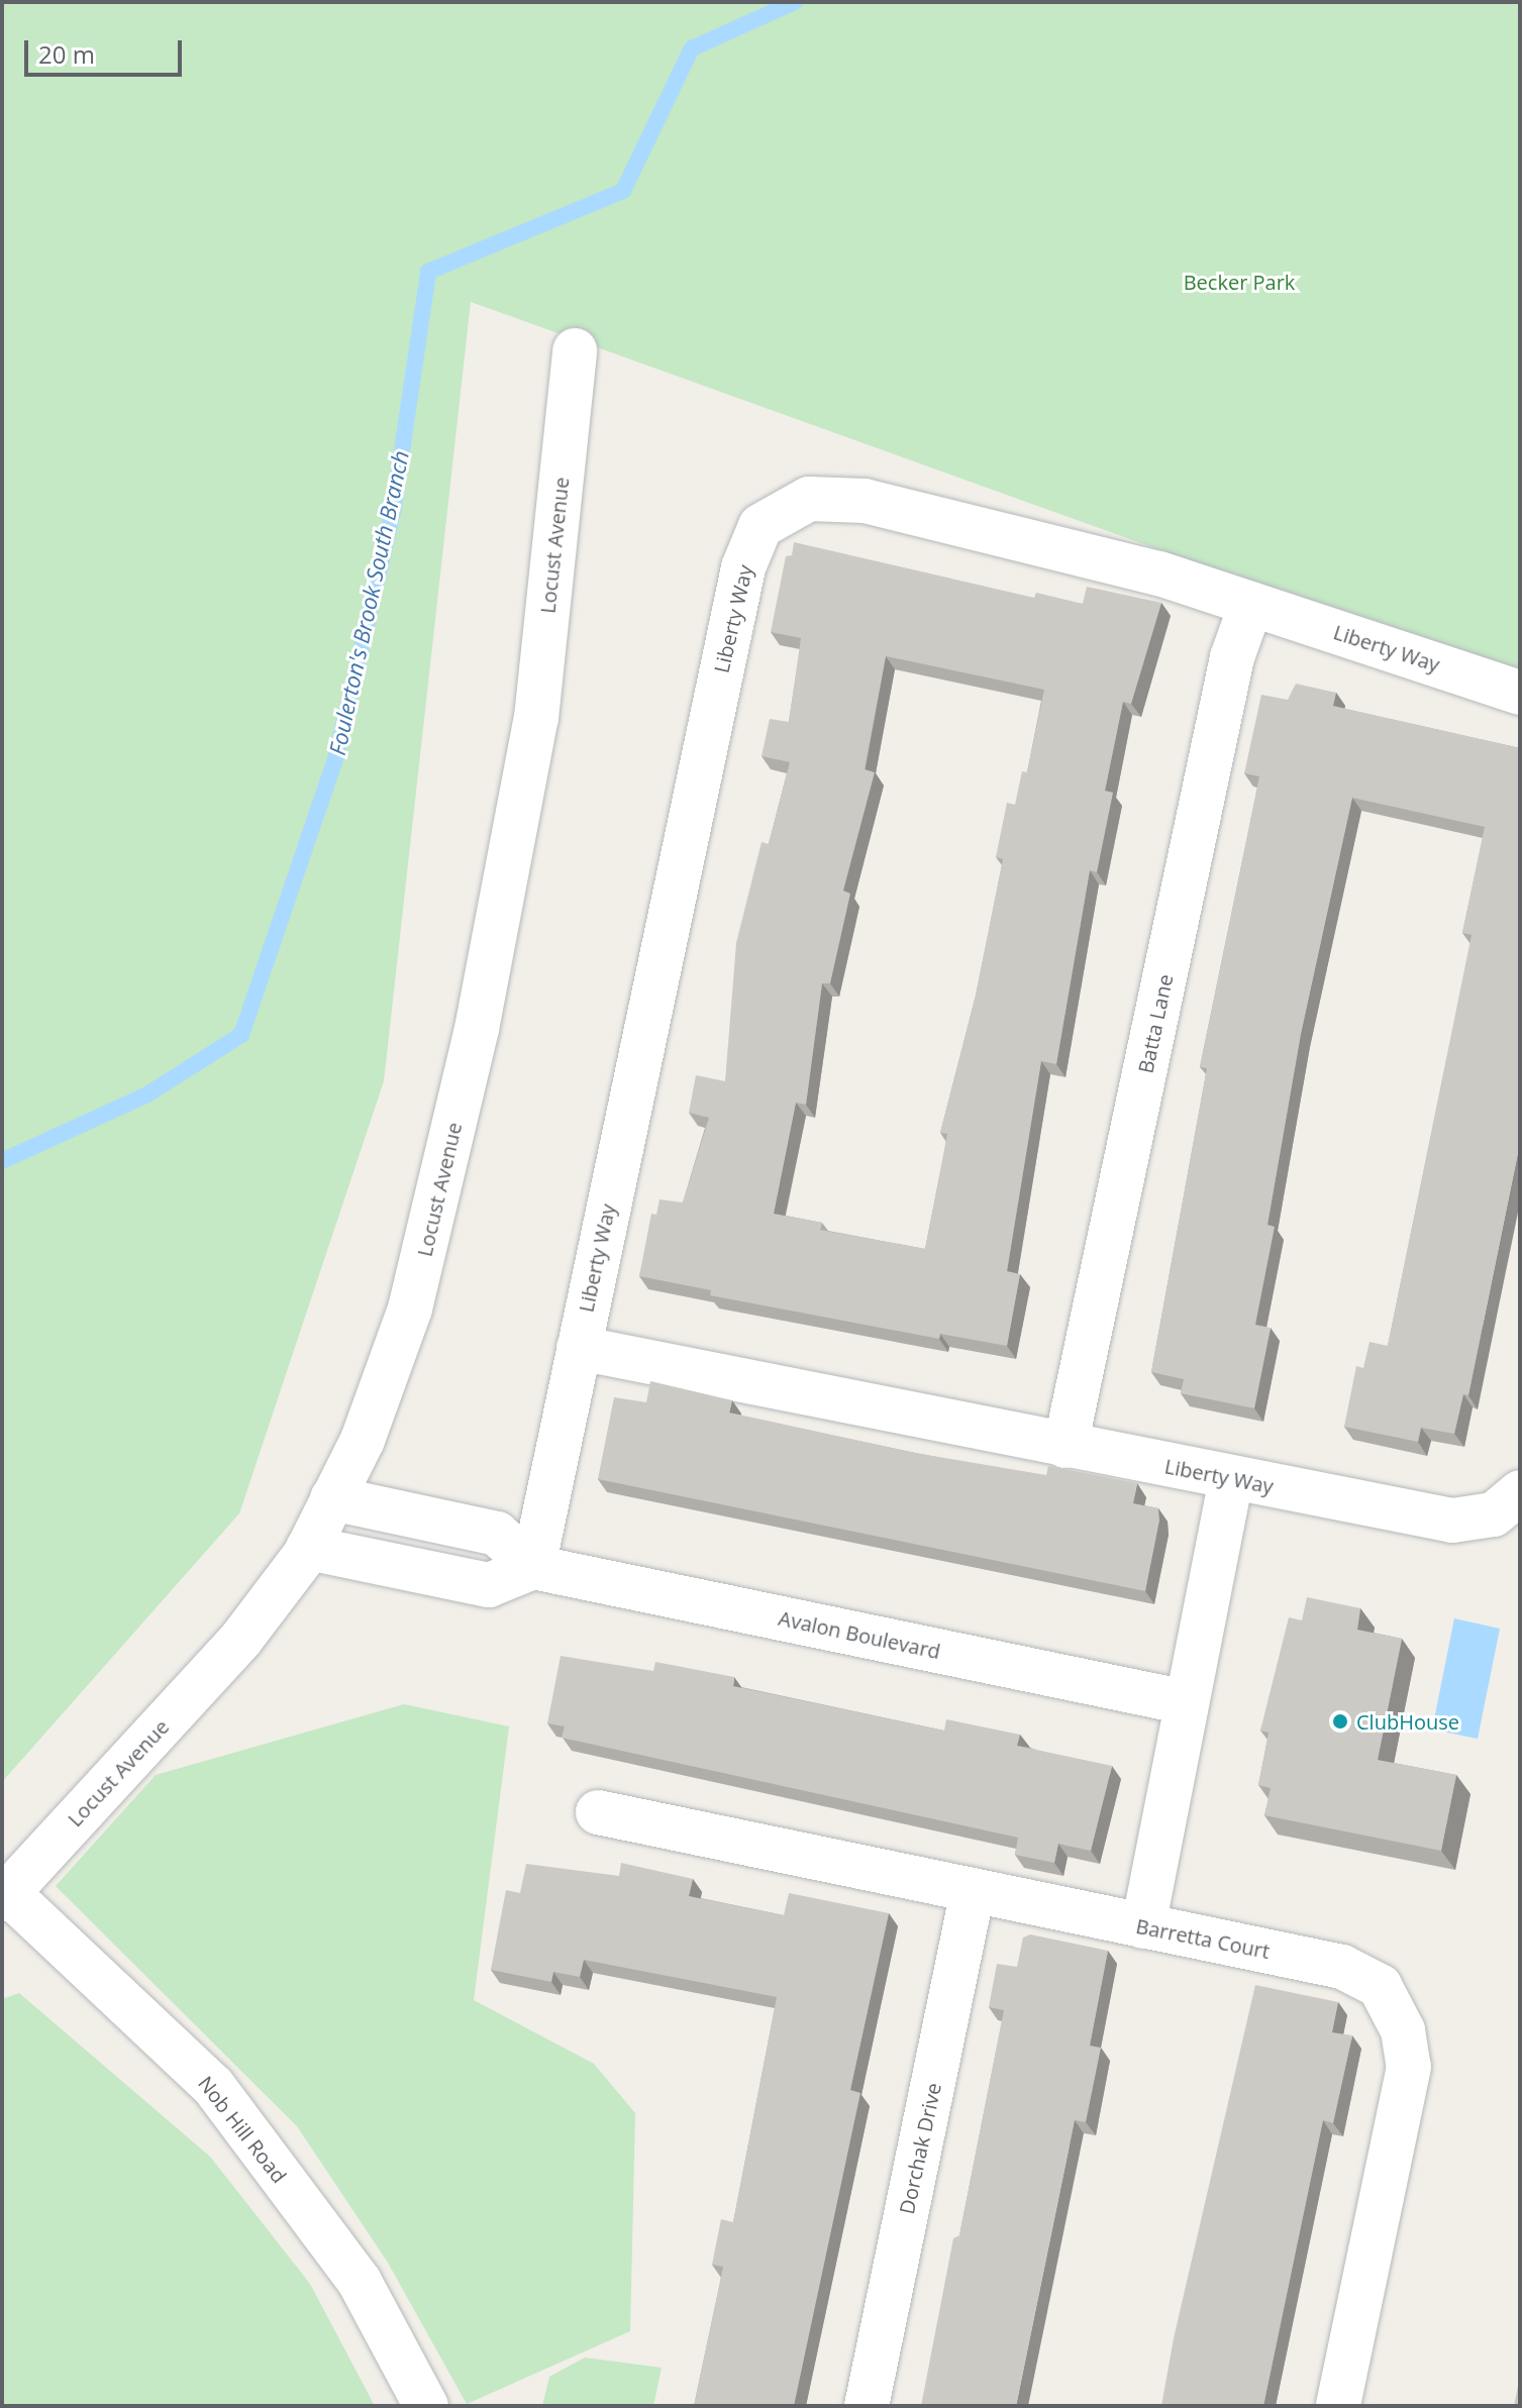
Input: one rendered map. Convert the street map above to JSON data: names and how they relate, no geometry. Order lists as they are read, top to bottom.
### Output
{
  "streets": {
    "street": [
      "Locust Avenue",
      "Liberty Way",
      "Batta Lane",
      "Avalon Boulevard",
      "Barretta Court",
      "Nob Hill Road",
      "Dorchak Drive"
    ]
  },
  "crossings": [
    ["Locust Avenue", "Nob Hill Road"],
    ["Liberty Way", "Batta Lane"],
    ["Liberty Way", "Avalon Boulevard"],
    ["Barretta Court", "Dorchak Drive"]
  ],
  "water": ["Foulerton's Brook South Branch"],
  "parks": ["Becker Park"],
  "places": ["ClubHouse"],
  "scale_bar": "20 m"
}
